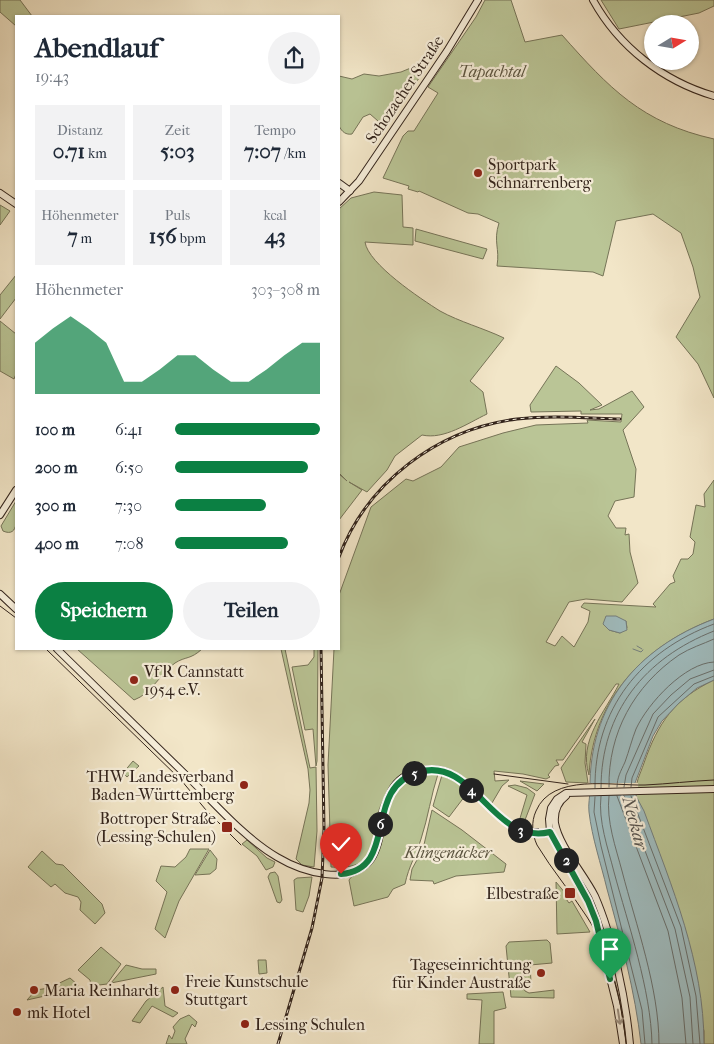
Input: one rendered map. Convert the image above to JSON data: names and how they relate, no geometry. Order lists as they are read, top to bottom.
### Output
{
  "streets": {
    "main road": ["Schozacher Straße"]
  },
  "water": ["Neckar"],
  "parks": ["Tapachtal", "Klingenäcker"],
  "places": {
    "other": [
      "Sportpark Schnarrenberg",
      "VfR Cannstatt 1954 e.V.",
      "THW Landesverband Baden-Württemberg",
      "Tageseinrichtung für Kinder Austraße",
      "Maria Reinhardt",
      "Freie Kunstschule Stuttgart",
      "mk Hotel",
      "Lessing Schulen"
    ],
    "transit": ["Bottroper Straße (Lessing-Schulen)", "Elbestraße"]
  },
  "north": "right",
  "page": {
    "heading": ["Abendlauf", "19:43"],
    "stats": [
      ["Distanz", "0.71 km"],
      ["Zeit", "5:03"],
      ["Tempo", "7:07 /km"],
      ["Höhenmeter", "7 m"],
      ["Puls", "156 bpm"],
      ["kcal", "43"]
    ],
    "chart": ["Höhenmeter", "303–308 m"],
    "list": [
      {
        "name": "100 m",
        "note": "6:41"
      },
      {
        "name": "200 m",
        "note": "6:50"
      },
      {
        "name": "300 m",
        "note": "7:30"
      },
      {
        "name": "400 m",
        "note": "7:08"
      }
    ],
    "buttons": ["Speichern", "Teilen"],
    "pins": [
      "5",
      "4",
      "6",
      "3",
      "2"
    ]
  }
}
